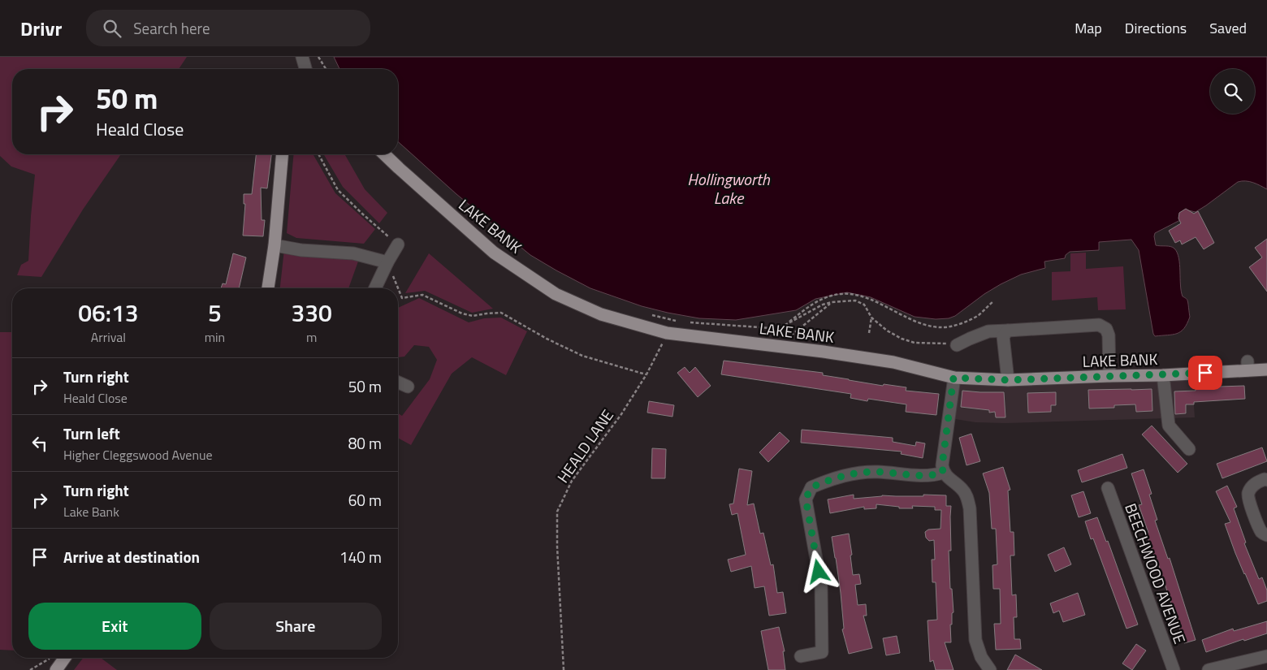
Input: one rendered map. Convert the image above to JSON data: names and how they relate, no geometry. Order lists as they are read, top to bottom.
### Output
{
  "streets": {
    "main road": ["LAKE BANK"],
    "street": ["BEECHWOOD AVENUE"],
    "path": ["HEALD LANE"]
  },
  "water": ["Hollingworth Lake"],
  "page": {
    "header": "Drivr",
    "search": "Search here",
    "nav": ["Map", "Directions", "Saved"],
    "turn": ["50 m", "Heald Close"],
    "eta": [
      "06:13",
      "Arrival",
      "5",
      "min",
      "330",
      "m"
    ],
    "list": [
      {
        "name": "Turn right",
        "note": "Heald Close",
        "value": "50 m"
      },
      {
        "name": "Turn left",
        "note": "Higher Cleggswood Avenue",
        "value": "80 m"
      },
      {
        "name": "Turn right",
        "note": "Lake Bank",
        "value": "60 m"
      },
      {
        "name": "Arrive at destination",
        "value": "140 m"
      }
    ],
    "buttons": ["Exit", "Share"]
  }
}
